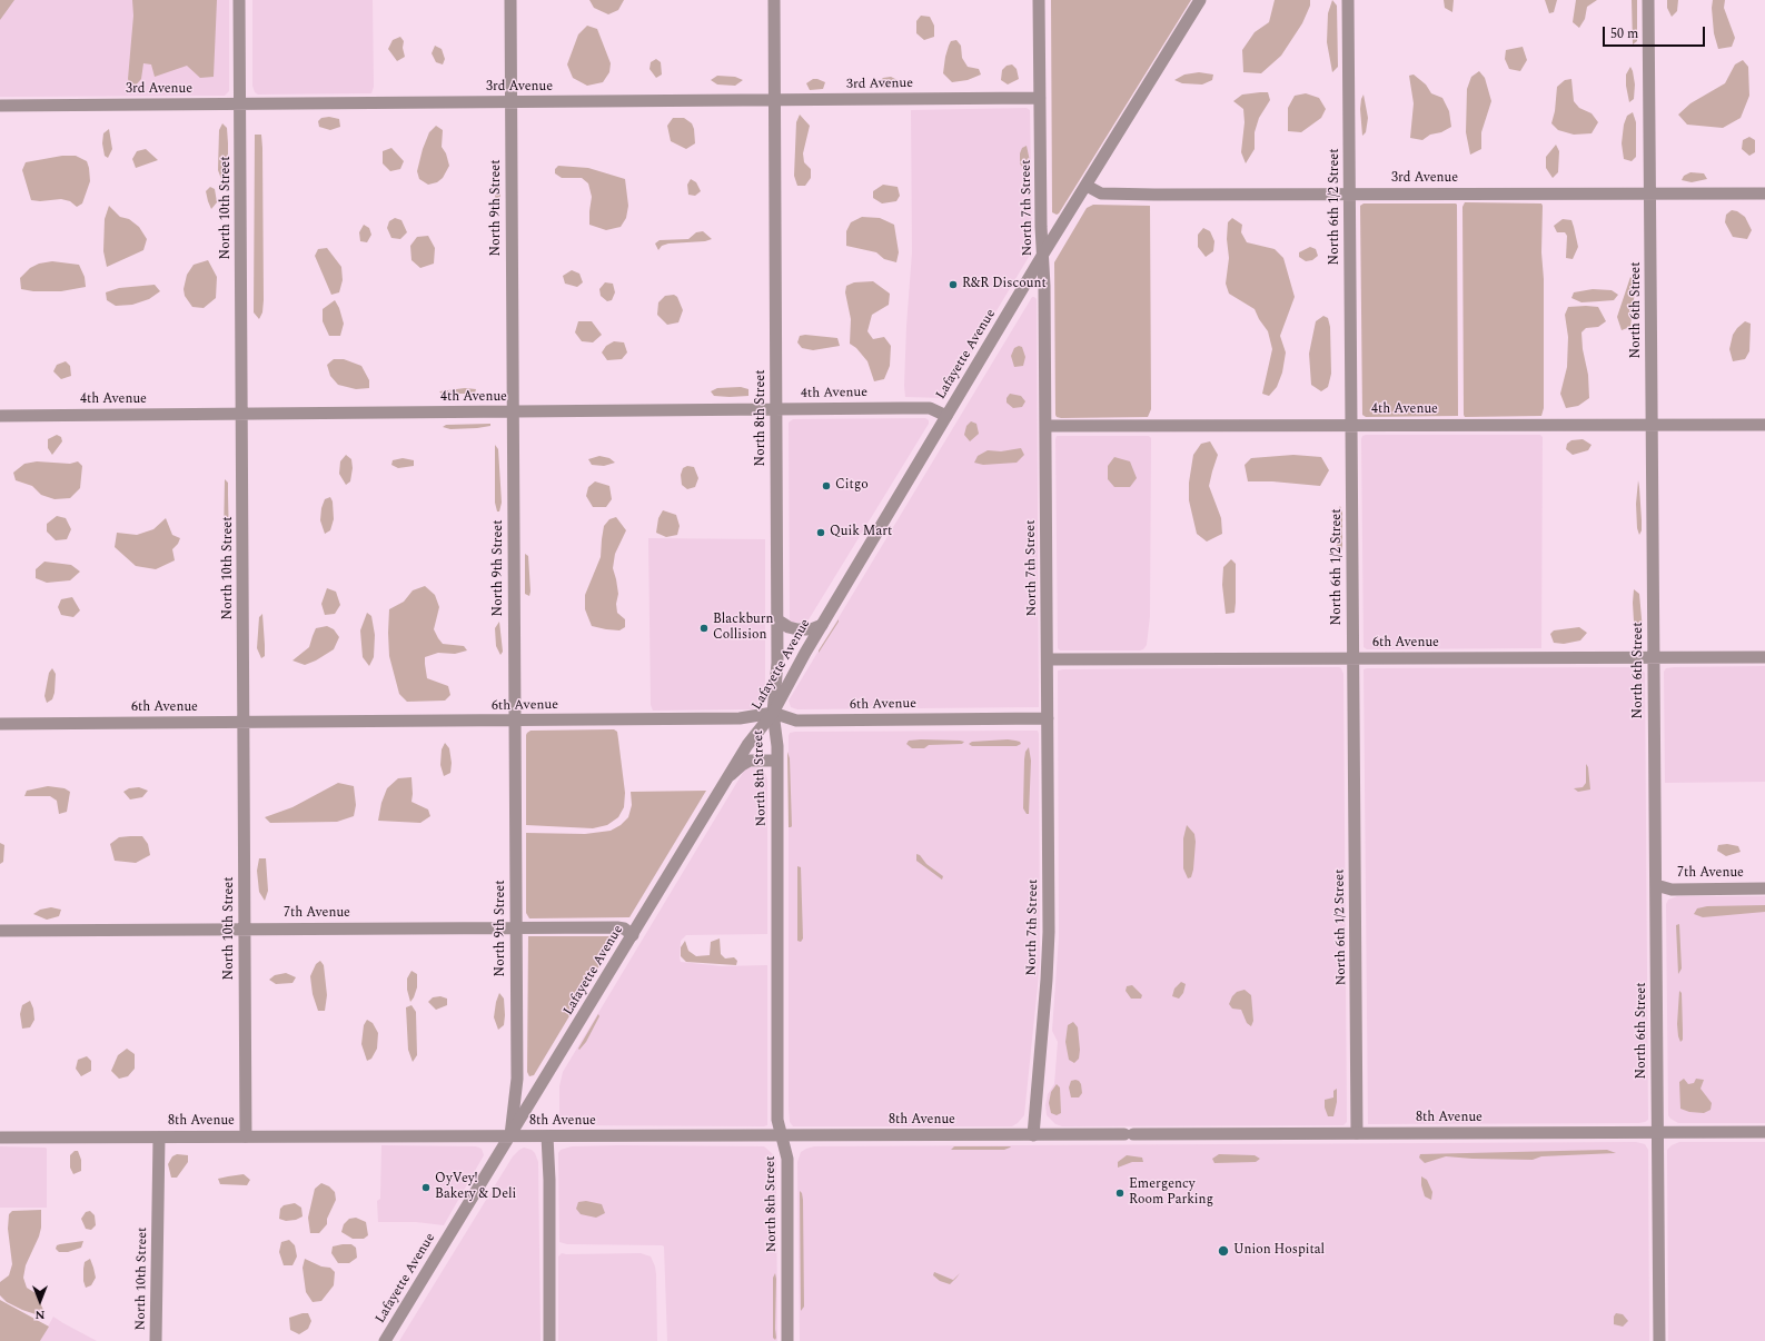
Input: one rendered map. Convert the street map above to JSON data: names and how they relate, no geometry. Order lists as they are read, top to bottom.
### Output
{
  "streets": {
    "street": [
      "3rd Avenue",
      "North 6th 1/2 Street",
      "North 10th Street",
      "North 9th Street",
      "North 7th Street",
      "North 6th Street",
      "Lafayette Avenue",
      "4th Avenue",
      "North 8th Street",
      "6th Avenue",
      "7th Avenue",
      "8th Avenue"
    ]
  },
  "crossings": [
    ["3rd Avenue", "North 6th 1/2 Street"],
    ["3rd Avenue", "North 10th Street"],
    ["3rd Avenue", "North 9th Street"],
    ["3rd Avenue", "North 7th Street"],
    ["3rd Avenue", "North 6th Street"],
    ["3rd Avenue", "Lafayette Avenue"],
    ["3rd Avenue", "North 8th Street"],
    ["North 6th 1/2 Street", "4th Avenue"],
    ["North 6th 1/2 Street", "6th Avenue"],
    ["North 6th 1/2 Street", "8th Avenue"],
    ["North 10th Street", "4th Avenue"],
    ["North 10th Street", "6th Avenue"],
    ["North 10th Street", "7th Avenue"],
    ["North 10th Street", "8th Avenue"],
    ["North 9th Street", "Lafayette Avenue"],
    ["North 9th Street", "4th Avenue"],
    ["North 9th Street", "6th Avenue"],
    ["North 9th Street", "7th Avenue"],
    ["North 9th Street", "8th Avenue"],
    ["North 7th Street", "Lafayette Avenue"],
    ["North 7th Street", "4th Avenue"],
    ["North 7th Street", "6th Avenue"],
    ["North 7th Street", "8th Avenue"],
    ["North 6th Street", "4th Avenue"],
    ["North 6th Street", "6th Avenue"],
    ["North 6th Street", "7th Avenue"],
    ["North 6th Street", "8th Avenue"],
    ["Lafayette Avenue", "4th Avenue"],
    ["Lafayette Avenue", "North 8th Street"],
    ["Lafayette Avenue", "6th Avenue"],
    ["Lafayette Avenue", "7th Avenue"],
    ["Lafayette Avenue", "8th Avenue"],
    ["4th Avenue", "North 8th Street"],
    ["North 8th Street", "6th Avenue"],
    ["North 8th Street", "8th Avenue"]
  ],
  "places": [
    "R&R Discount",
    "Citgo",
    "Quik Mart",
    "Blackburn Collision",
    "OyVey! Bakery & Deli",
    "Emergency Room Parking",
    "Union Hospital"
  ],
  "scale_bar": "50 m",
  "north": "bottom"
}
